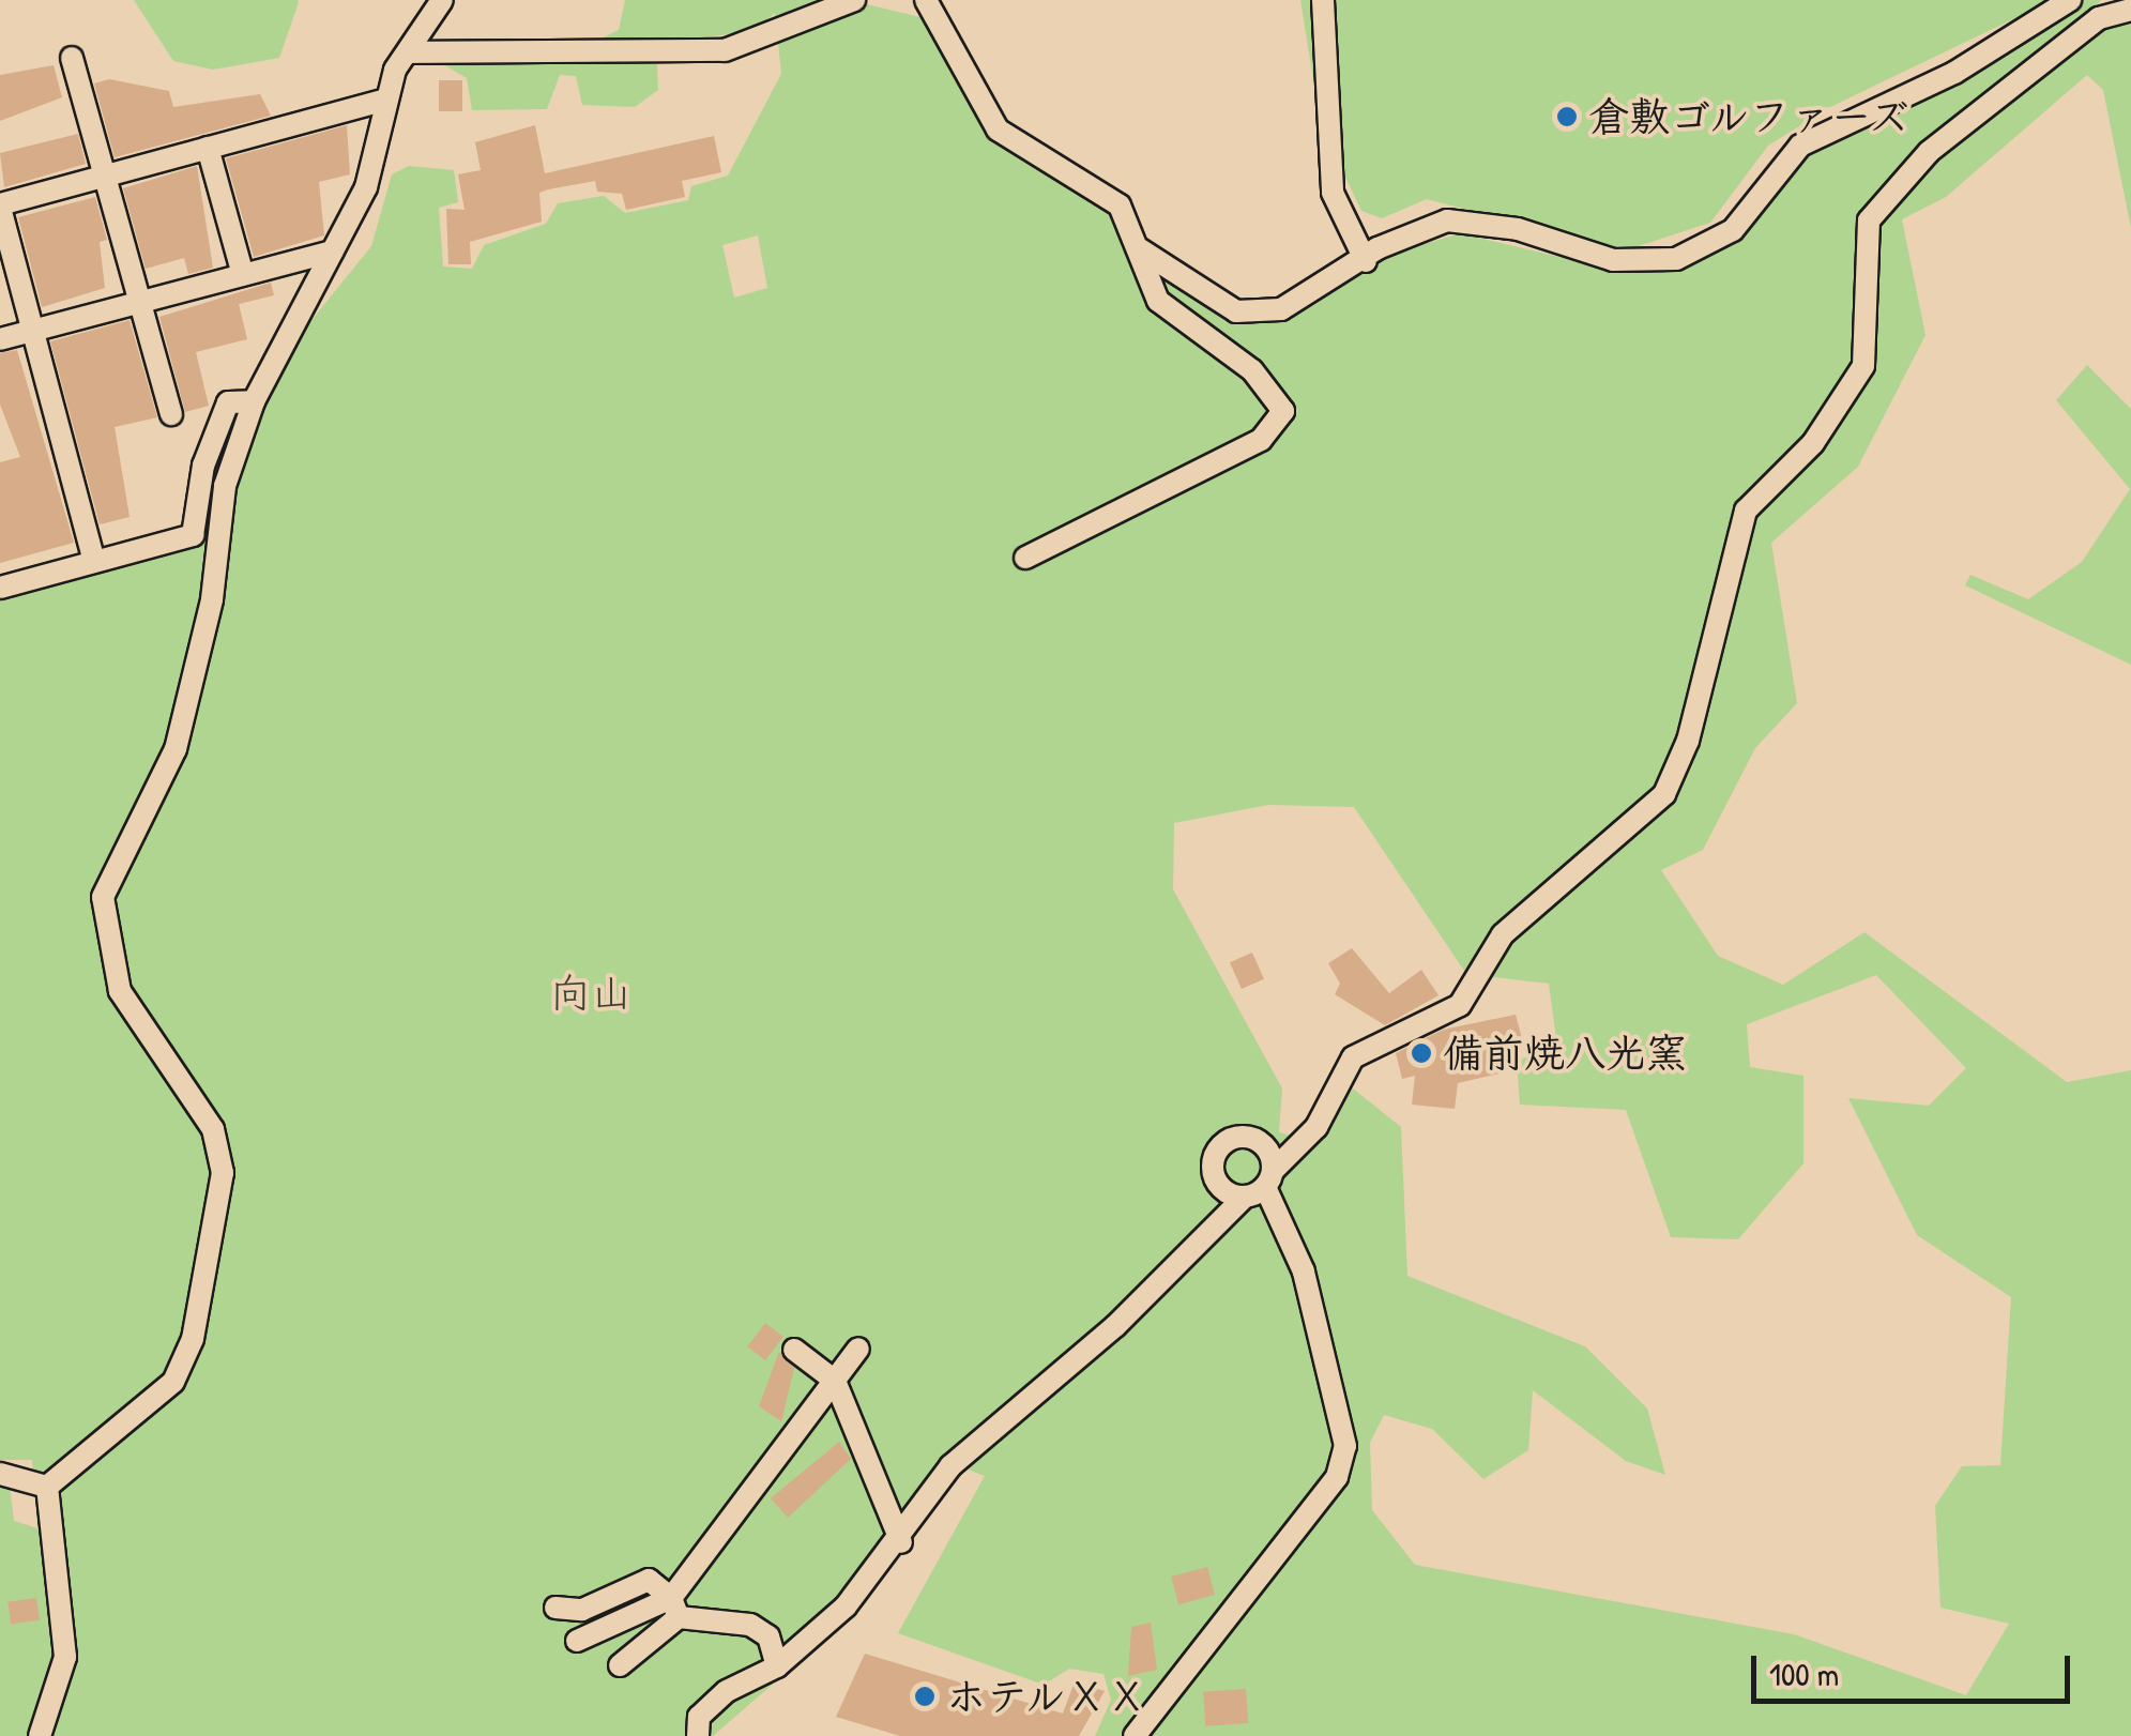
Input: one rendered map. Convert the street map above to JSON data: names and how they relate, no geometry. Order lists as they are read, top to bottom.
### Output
{
  "parks": ["向山"],
  "places": ["倉敷ゴルファーズ", "備前焼八光窯", "ホテルＸＸ"],
  "scale_bar": "100 m"
}
